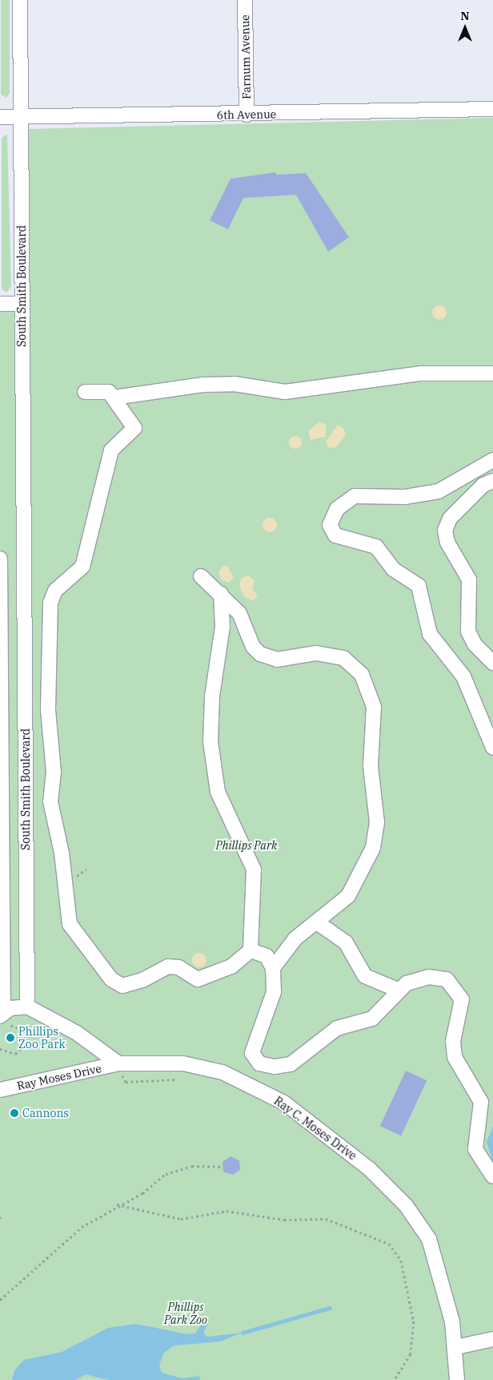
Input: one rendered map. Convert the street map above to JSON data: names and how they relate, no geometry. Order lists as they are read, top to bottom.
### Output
{
  "streets": {
    "street": [
      "Farnum Avenue",
      "6th Avenue",
      "South Smith Boulevard",
      "Ray Moses Drive",
      "Ray C. Moses Drive"
    ]
  },
  "crossings": [
    ["Farnum Avenue", "6th Avenue"],
    ["6th Avenue", "South Smith Boulevard"],
    ["Ray Moses Drive", "Ray C. Moses Drive"]
  ],
  "parks": ["Phillips Park", "Phillips Park Zoo"],
  "places": ["Phillips Zoo Park", "Cannons"],
  "north": "top"
}
